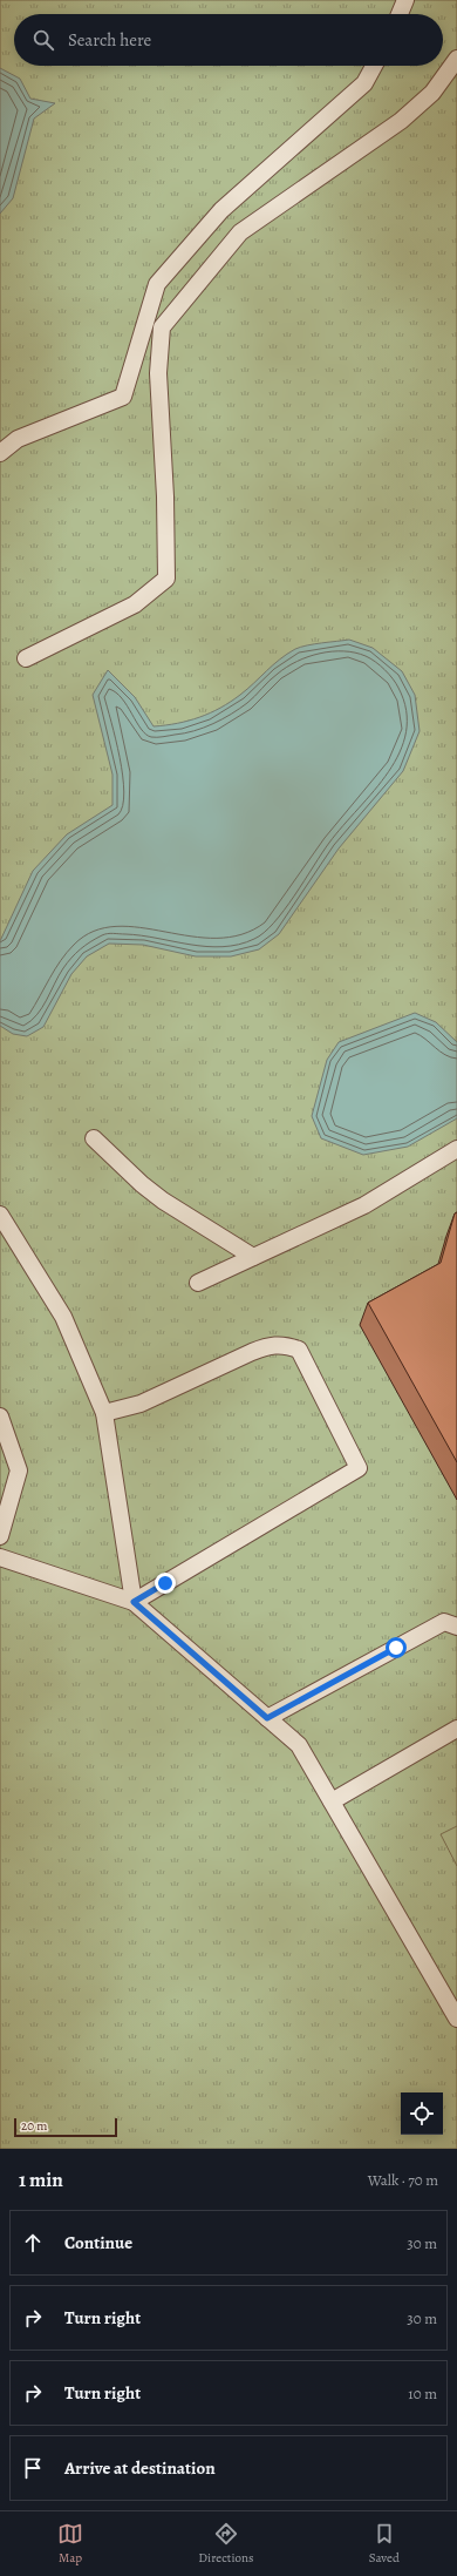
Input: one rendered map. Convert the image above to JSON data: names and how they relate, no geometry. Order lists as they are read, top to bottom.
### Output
{
  "scale_bar": "20 m",
  "page": {
    "search": "Search here",
    "scale": "20 m",
    "heading": ["1 min", "Walk · 70 m"],
    "list": [
      ["Continue", "30 m"],
      ["Turn right", "30 m"],
      ["Turn right", "10 m"],
      "Arrive at destination"
    ],
    "nav": ["Map", "Directions", "Saved"]
  }
}
